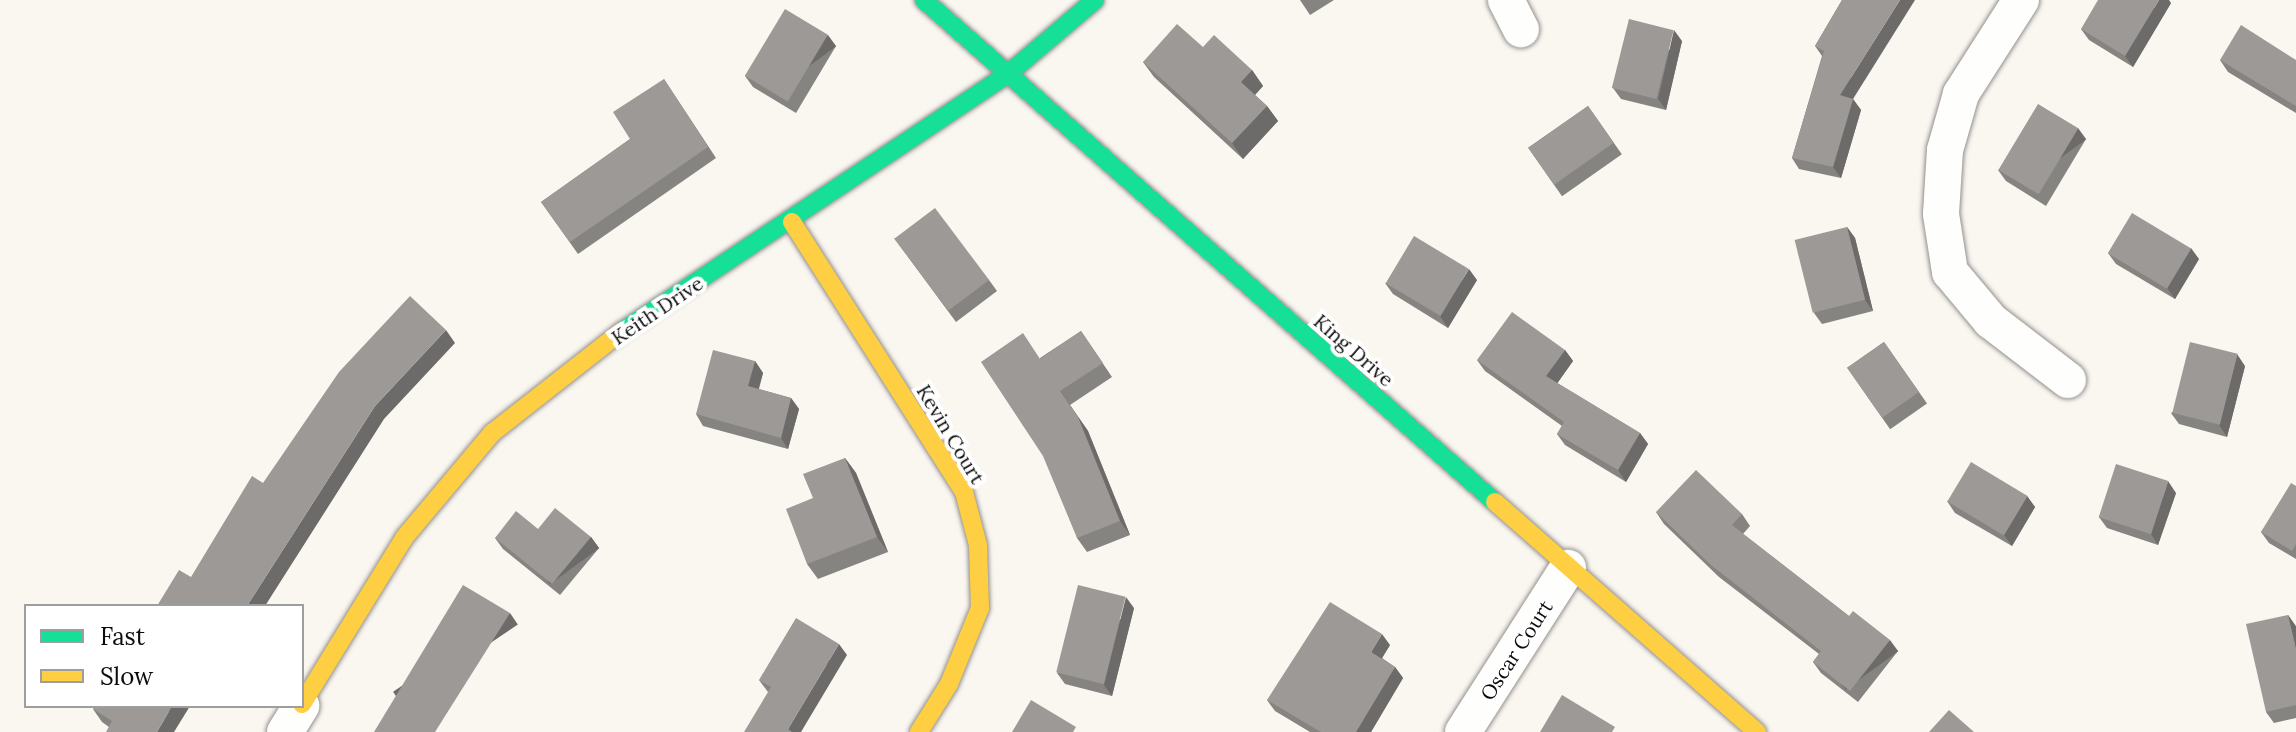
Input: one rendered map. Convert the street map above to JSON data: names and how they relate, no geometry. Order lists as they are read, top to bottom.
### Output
{
  "streets": {
    "street": [
      "Keith Drive",
      "King Drive",
      "Kevin Court",
      "Oscar Court"
    ]
  },
  "crossings": [
    ["Keith Drive", "King Drive"],
    ["Keith Drive", "Kevin Court"],
    ["King Drive", "Oscar Court"]
  ],
  "legend": ["Fast", "Slow"]
}
